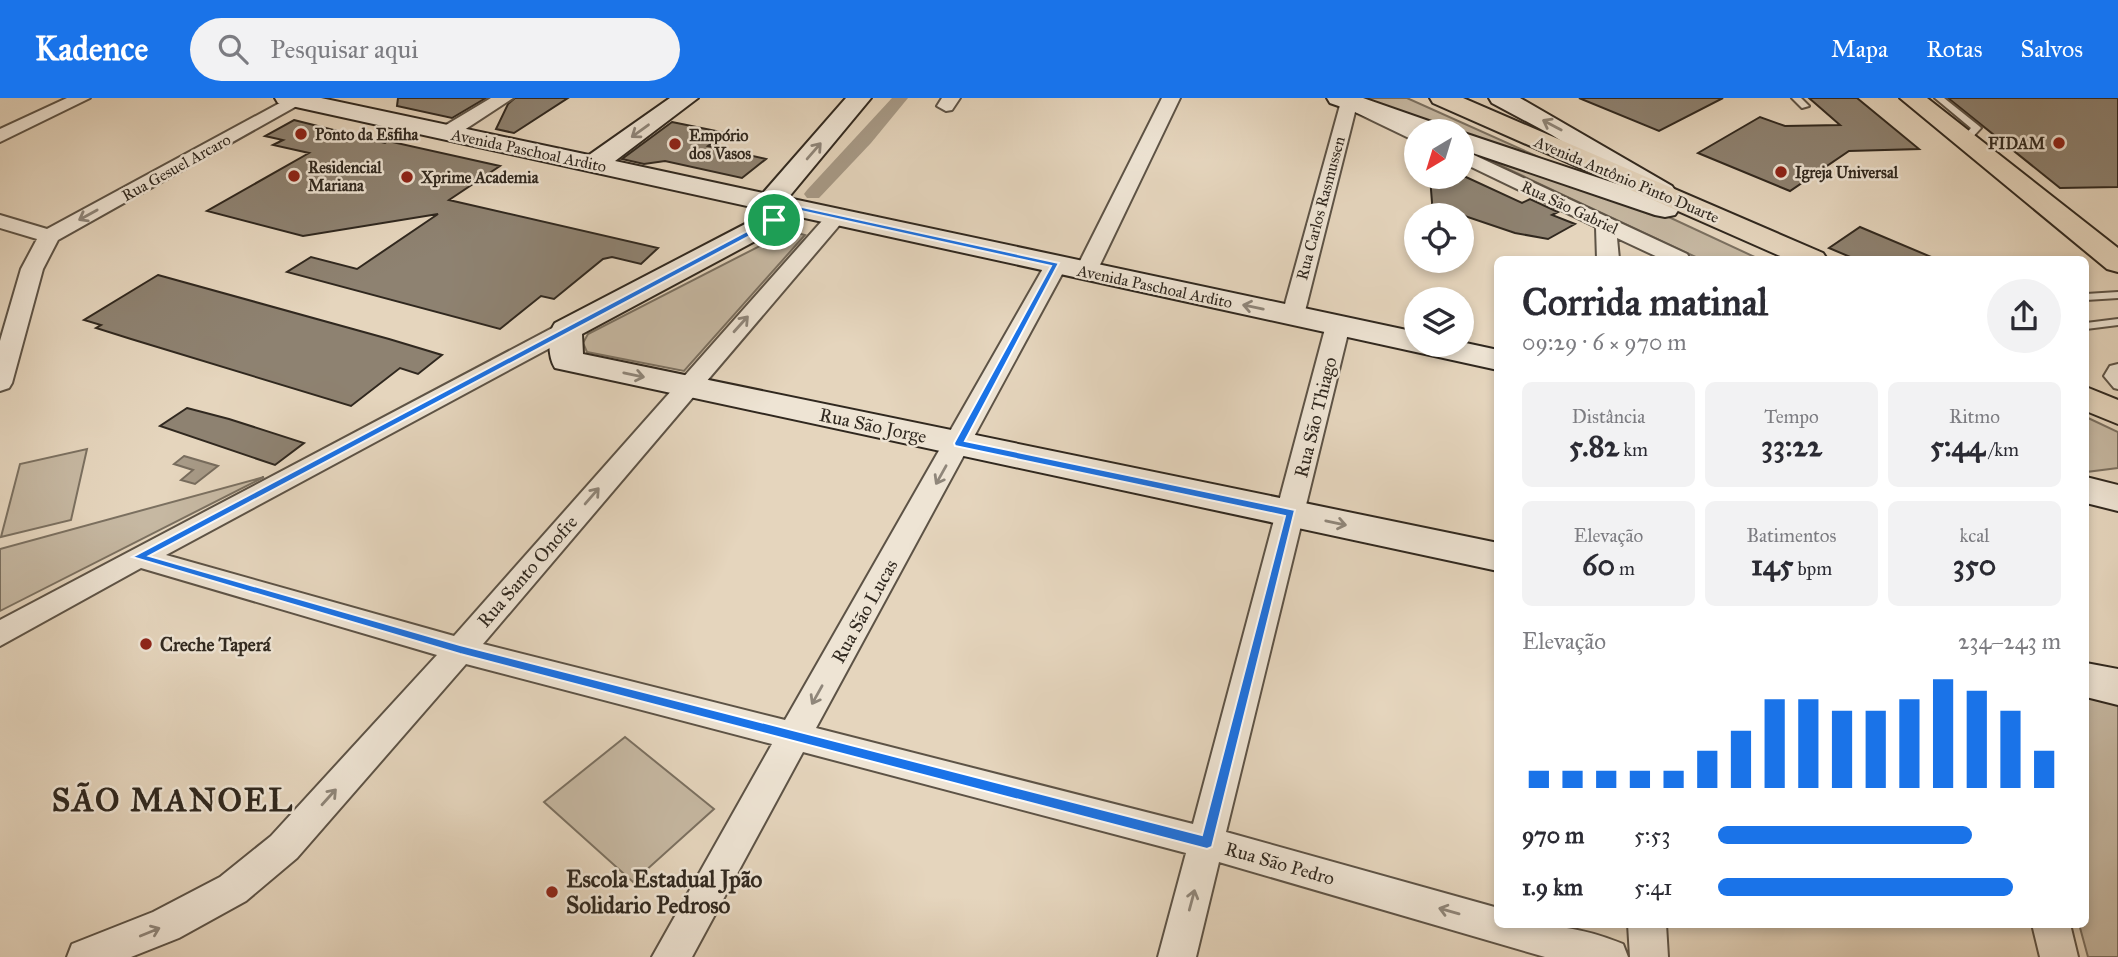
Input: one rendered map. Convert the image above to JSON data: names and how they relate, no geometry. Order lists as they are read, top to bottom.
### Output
{
  "streets": {
    "main road": [
      "Avenida Paschoal Ardito",
      "Avenida Antônio Pinto Duarte",
      "Rua São Gabriel",
      "Rua São Jorge"
    ],
    "street": [
      "Rua Gesuel Arcaro",
      "Rua Carlos Rasmussen",
      "Rua São Thiago",
      "Rua Santo Onofre",
      "Rua São Lucas",
      "Rua São Pedro"
    ]
  },
  "crossings": [
    ["Avenida Paschoal Ardito", "Rua Gesuel Arcaro"],
    ["Avenida Paschoal Ardito", "Rua Carlos Rasmussen"],
    ["Avenida Paschoal Ardito", "Rua São Thiago"],
    ["Avenida Paschoal Ardito", "Rua Santo Onofre"],
    ["Avenida Paschoal Ardito", "Rua São Lucas"],
    ["Avenida Antônio Pinto Duarte", "Rua São Gabriel"],
    ["Rua São Thiago", "Rua São Jorge"],
    ["Rua São Thiago", "Rua São Pedro"],
    ["Rua São Jorge", "Rua Santo Onofre"],
    ["Rua São Jorge", "Rua São Lucas"],
    ["Rua Santo Onofre", "Rua São Pedro"],
    ["Rua São Lucas", "Rua São Pedro"]
  ],
  "one_way": ["Rua São Lucas"],
  "districts": ["SÃO MANOEL"],
  "places": [
    "Ponto da Esfiha",
    "FIDAM",
    "Empório dos Vasos",
    "Igreja Universal",
    "Residencial Mariana",
    "Xprime Academia",
    "Creche Taperá",
    "Escola Estadual Jpão Solidario Pedroso"
  ],
  "north": "bottom left",
  "page": {
    "header": "Kadence",
    "search": "Pesquisar aqui",
    "nav": ["Mapa", "Rotas", "Salvos"],
    "heading": ["Corrida matinal", "09:29 · 6 × 970 m"],
    "stats": [
      ["Distância", "5.82 km"],
      ["Tempo", "33:22"],
      ["Ritmo", "5:44 /km"],
      ["Elevação", "60 m"],
      ["Batimentos", "145 bpm"],
      ["kcal", "350"]
    ],
    "chart": ["Elevação", "234–243 m"],
    "list": [
      {
        "name": "970 m",
        "note": "5:53"
      },
      {
        "name": "1.9 km",
        "note": "5:41"
      }
    ]
  }
}
